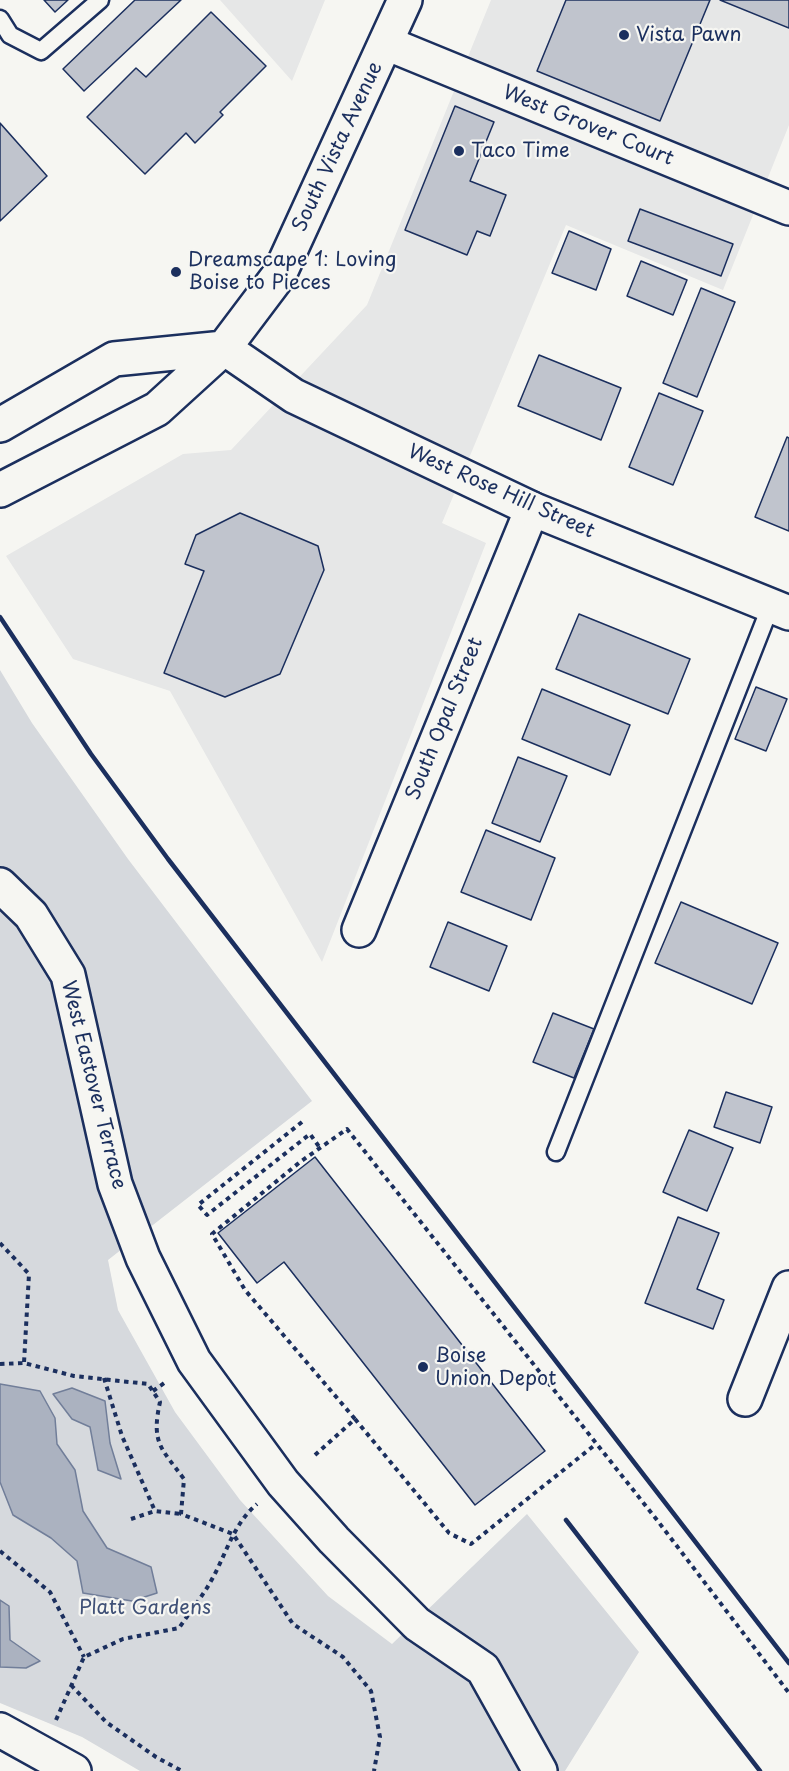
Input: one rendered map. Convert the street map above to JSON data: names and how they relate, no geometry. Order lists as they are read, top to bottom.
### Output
{
  "streets": {
    "street": [
      "West Grover Court",
      "South Vista Avenue",
      "West Rose Hill Street",
      "South Opal Street",
      "West Eastover Terrace"
    ]
  },
  "crossings": [
    ["West Grover Court", "South Vista Avenue"],
    ["South Vista Avenue", "West Rose Hill Street"],
    ["West Rose Hill Street", "South Opal Street"]
  ],
  "parks": ["Platt Gardens"],
  "places": [
    "Vista Pawn",
    "Taco Time",
    "Dreamscape 1: Loving Boise to Pieces",
    "Boise Union Depot"
  ]
}
